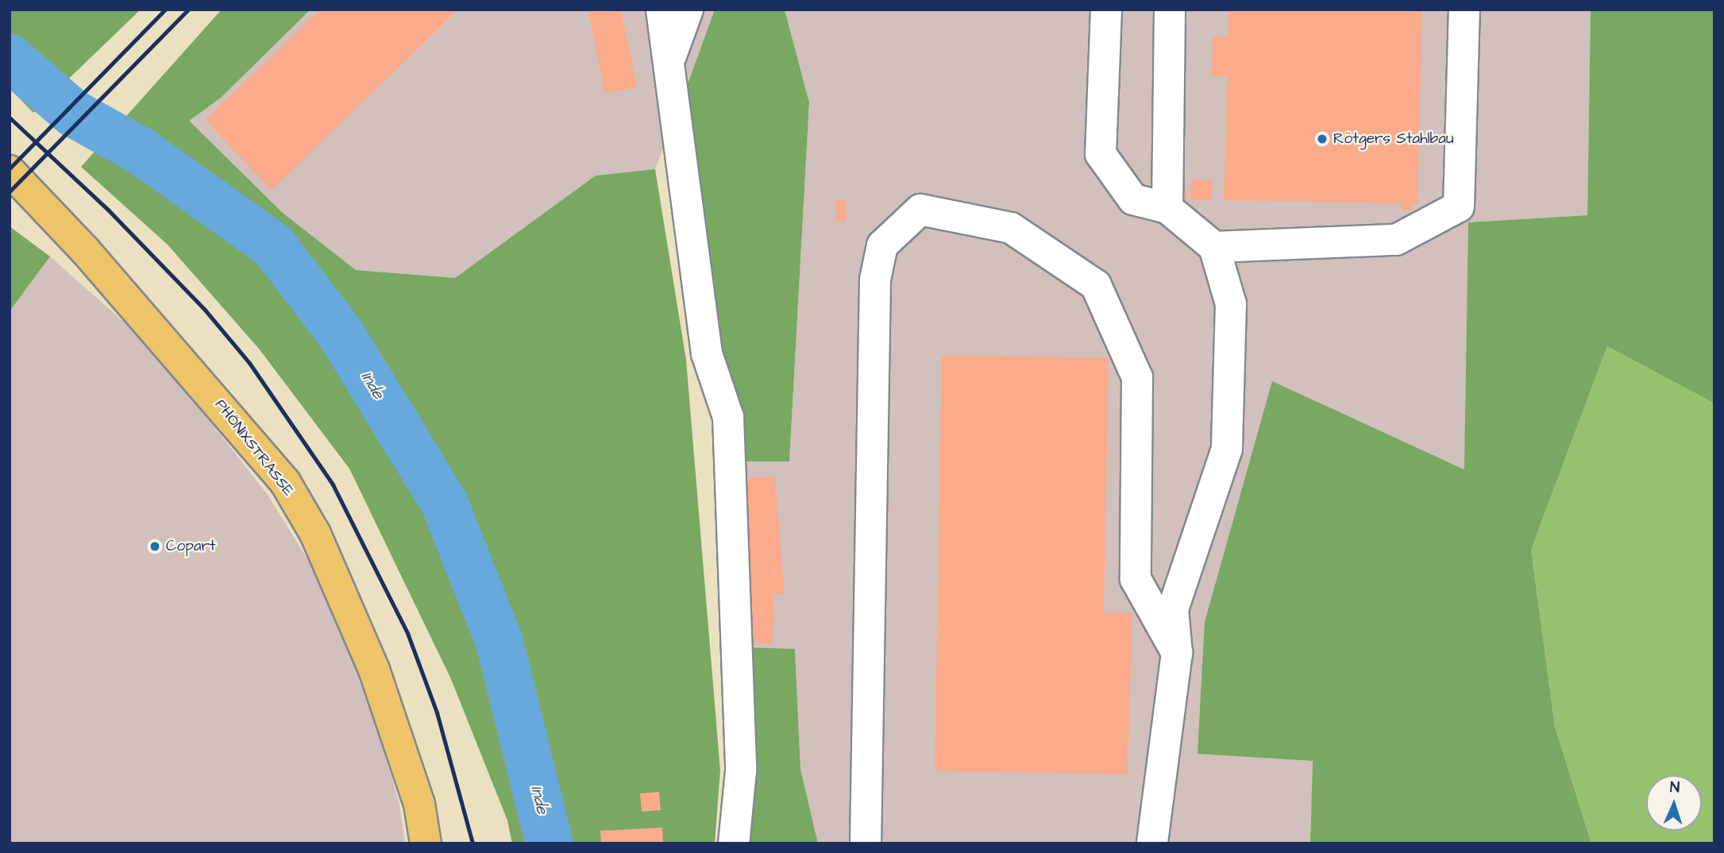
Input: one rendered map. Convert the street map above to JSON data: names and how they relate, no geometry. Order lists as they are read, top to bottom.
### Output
{
  "streets": {
    "main road": ["PHÖNIXSTRASSE"]
  },
  "water": ["Inde"],
  "places": ["Rötgers Stahlbau", "Copart"],
  "north": "top"
}
